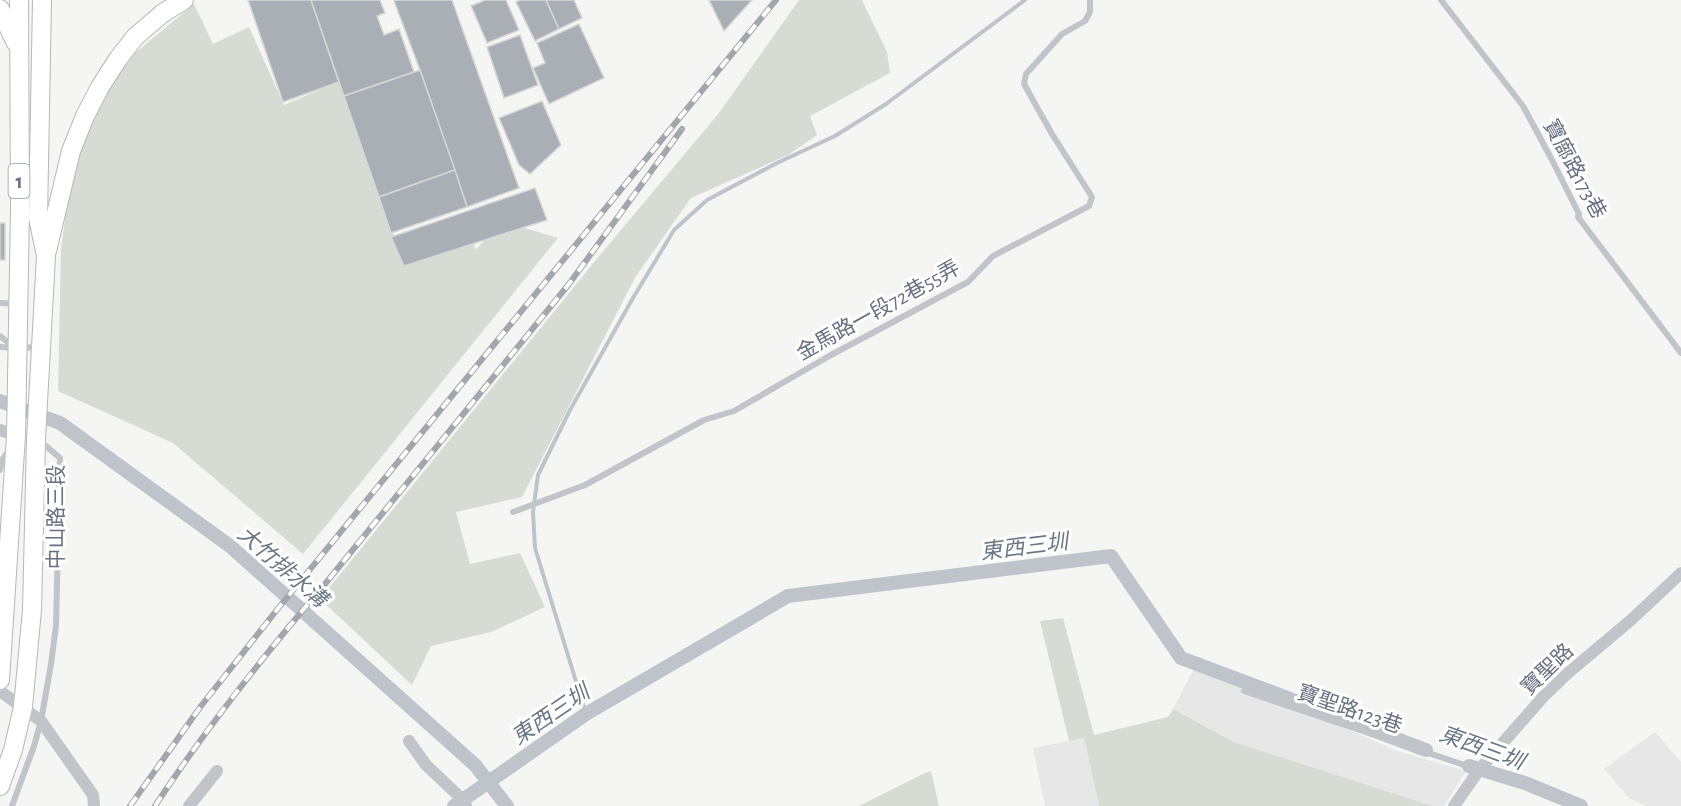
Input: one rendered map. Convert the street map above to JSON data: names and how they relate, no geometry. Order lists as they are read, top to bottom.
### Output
{
  "streets": {
    "main road": ["1", "中山路三段"],
    "street": ["寶聖路"],
    "lane": ["寶廍路173巷", "金馬路一段72巷55弄", "寶聖路123巷"]
  },
  "crossings": [
    ["1", "中山路三段"],
    ["寶聖路", "寶聖路123巷"]
  ],
  "water": ["東西三圳", "大竹排水溝"]
}
